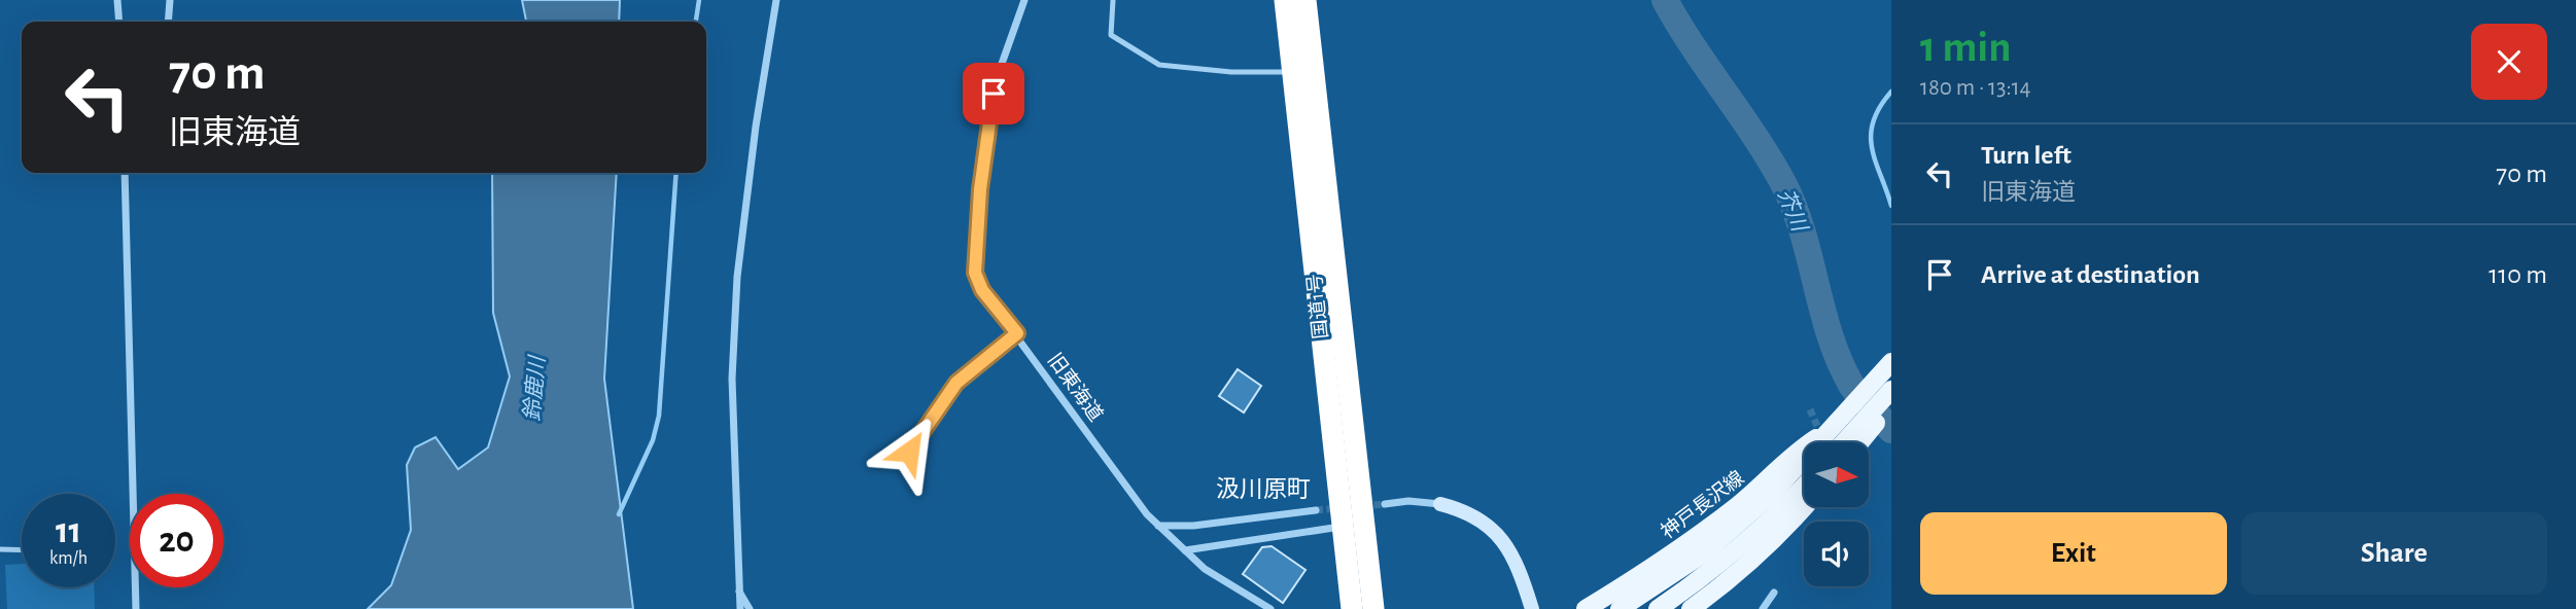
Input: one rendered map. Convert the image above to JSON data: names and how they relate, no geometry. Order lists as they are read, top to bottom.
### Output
{
  "streets": {
    "highway": ["国道1号"],
    "main road": ["神戸長沢線"],
    "street": ["旧東海道"]
  },
  "districts": ["汲川原町"],
  "water": ["芥川", "鈴鹿川"],
  "north": "right",
  "page": {
    "heading": ["1 min", "180 m · 13:14"],
    "turn": ["70 m", "旧東海道"],
    "list": [
      {
        "name": "Turn left",
        "note": "旧東海道",
        "value": "70 m"
      },
      {
        "name": "Arrive at destination",
        "value": "110 m"
      }
    ],
    "speed": "11 km/h",
    "limit": "20",
    "buttons": ["Exit", "Share"]
  }
}
